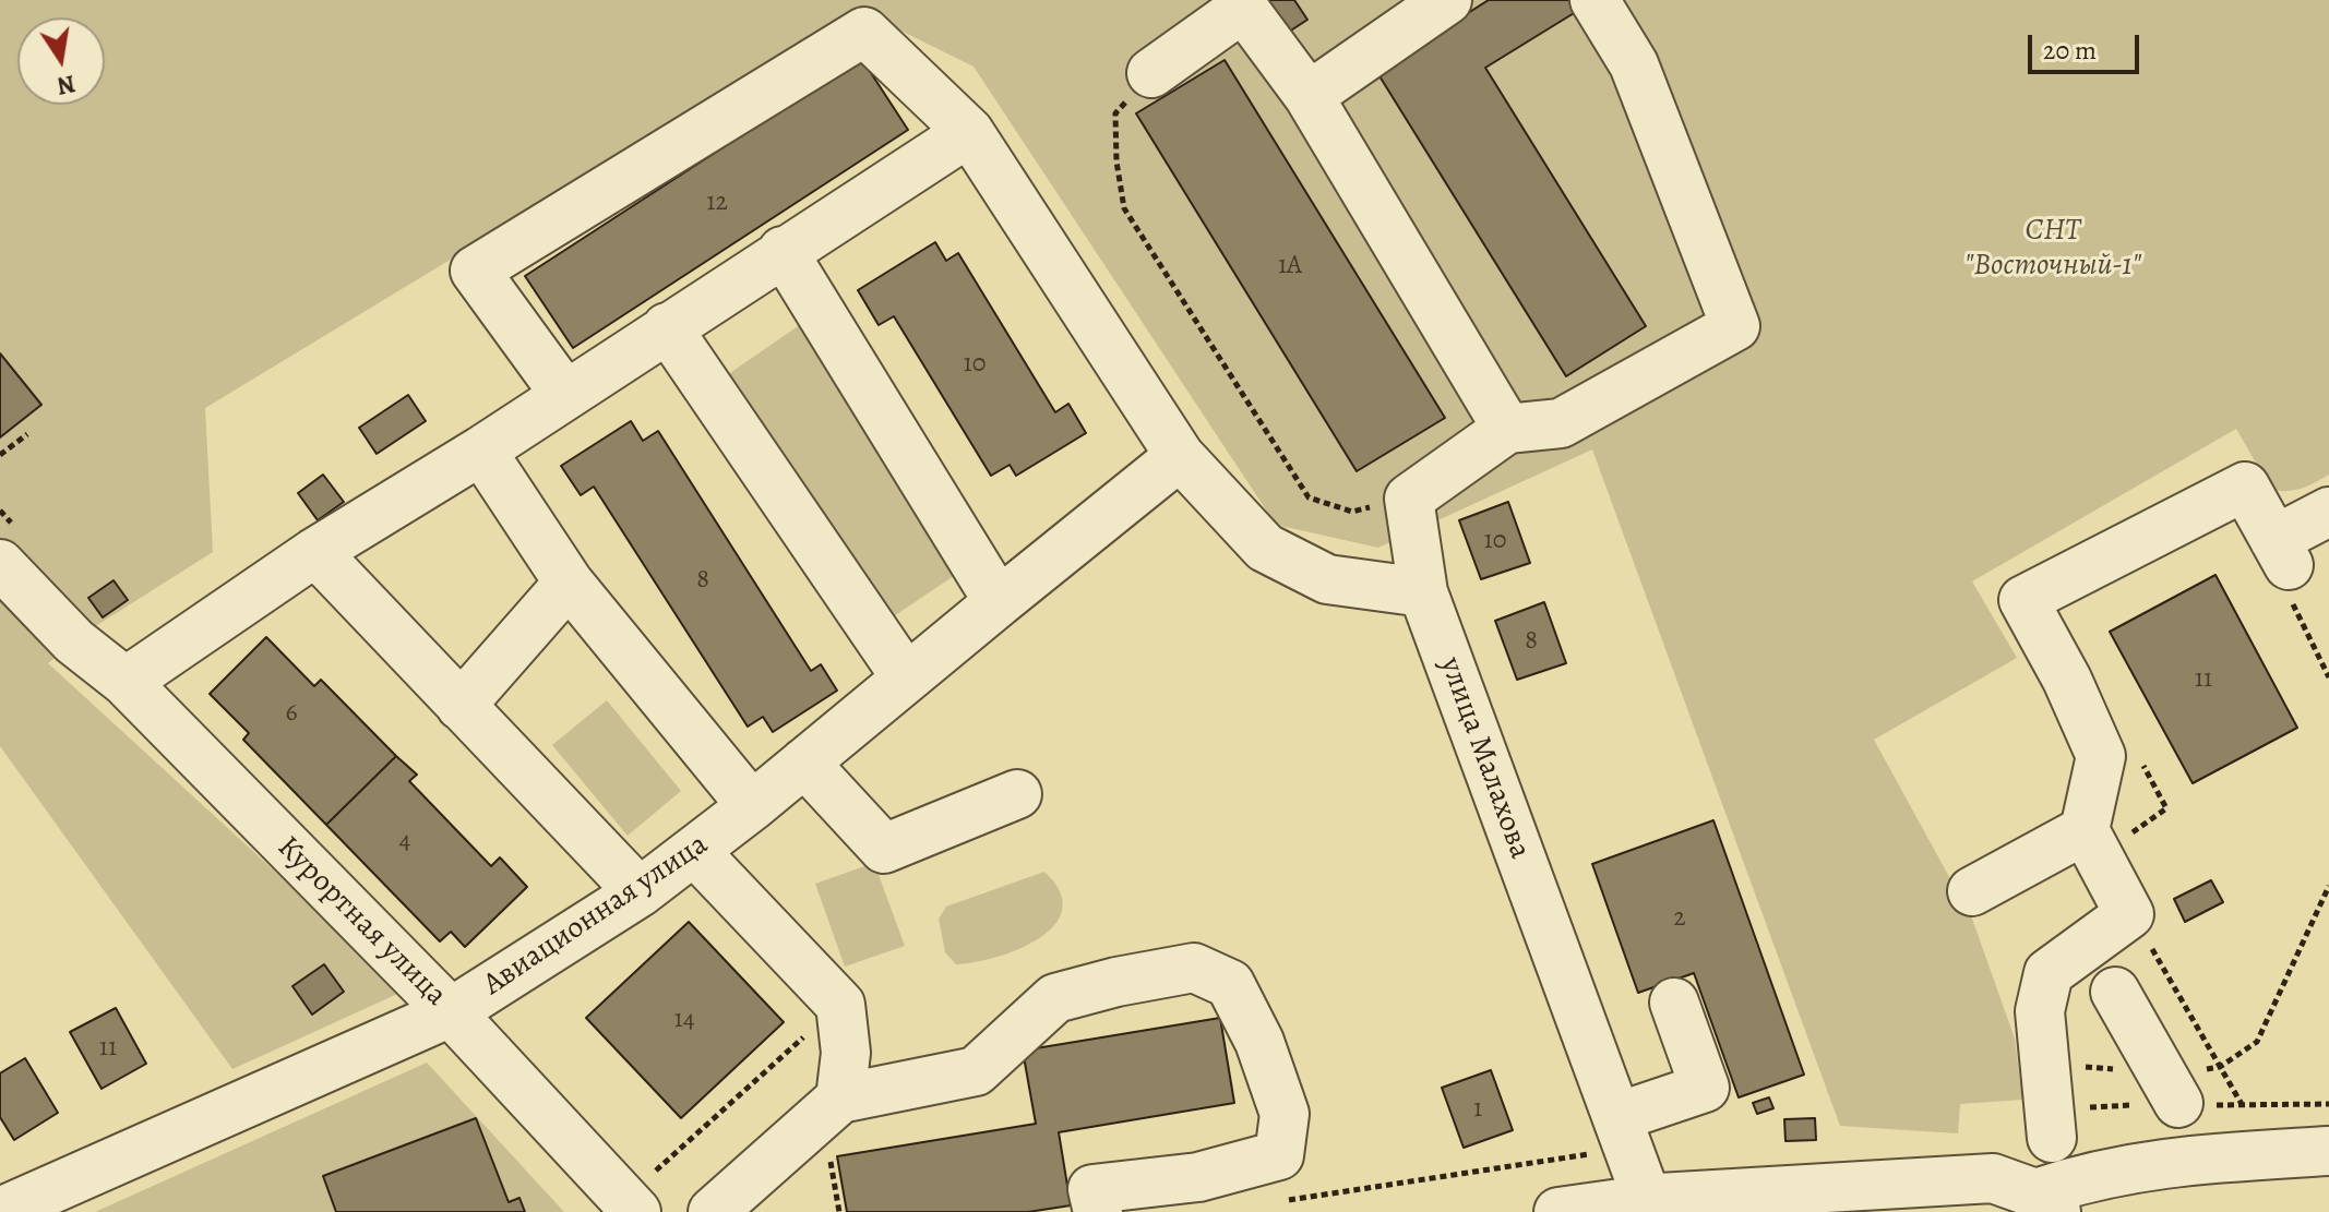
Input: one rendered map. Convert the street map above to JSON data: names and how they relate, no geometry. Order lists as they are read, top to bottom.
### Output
{
  "streets": {
    "street": ["улица Малахова", "Авиационная улица", "Курортная улица"]
  },
  "crossings": [
    ["Авиационная улица", "Курортная улица"]
  ],
  "parks": ["СНТ \"Восточный-1\""],
  "house_numbers": [
    "12",
    "1А",
    "10",
    "10",
    "8",
    "8",
    "11",
    "6",
    "4",
    "2",
    "14",
    "11",
    "1"
  ],
  "scale_bar": "20 m",
  "north": "bottom"
}
